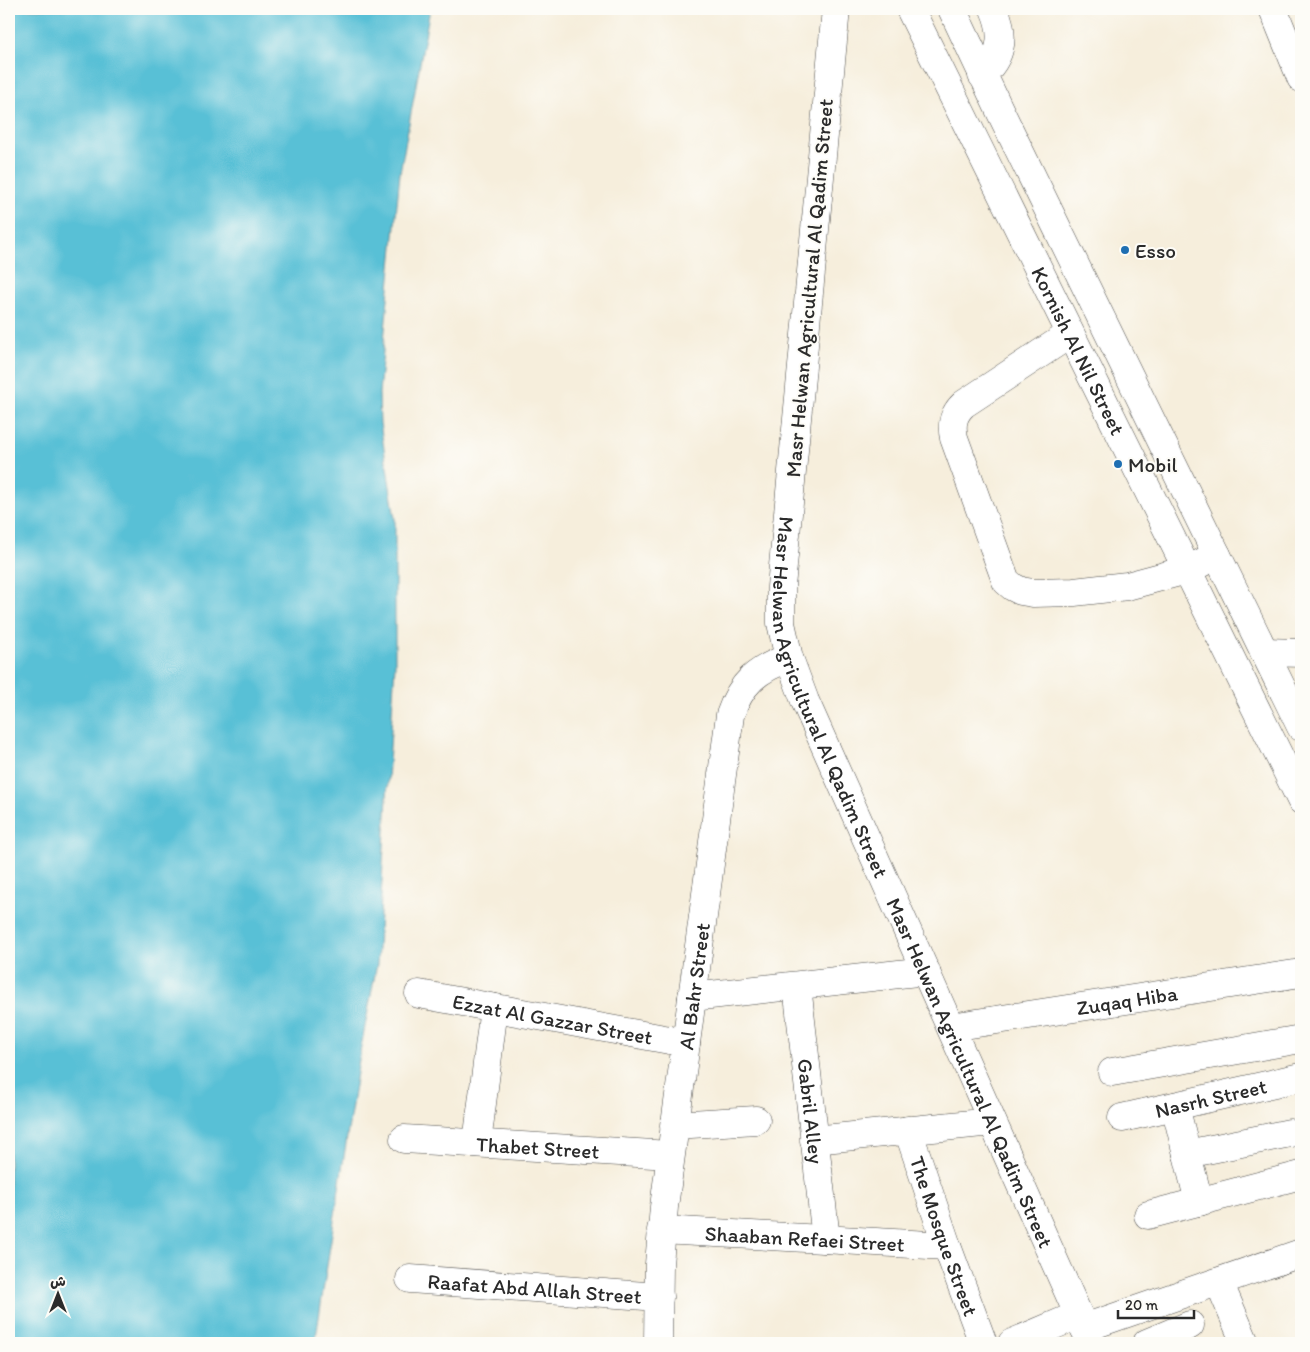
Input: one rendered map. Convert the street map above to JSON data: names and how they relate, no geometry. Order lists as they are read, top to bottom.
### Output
{
  "streets": {
    "main road": [
      "Masr Helwan Agricultural Al Qadim Street",
      "Kornish Al Nil Street",
      "Al Bahr Street",
      "Zuqaq Hiba",
      "Ezzat Al Gazzar Street",
      "Nasrh Street",
      "Gabril Alley",
      "Thabet Street",
      "The Mosque Street",
      "Shaaban Refaei Street",
      "Raafat Abd Allah Street"
    ]
  },
  "crossings": [
    ["Masr Helwan Agricultural Al Qadim Street", "Al Bahr Street"],
    ["Masr Helwan Agricultural Al Qadim Street", "Zuqaq Hiba"],
    ["Al Bahr Street", "Ezzat Al Gazzar Street"],
    ["Al Bahr Street", "Thabet Street"],
    ["Al Bahr Street", "Shaaban Refaei Street"],
    ["Al Bahr Street", "Raafat Abd Allah Street"],
    ["Gabril Alley", "Shaaban Refaei Street"],
    ["The Mosque Street", "Shaaban Refaei Street"]
  ],
  "places": ["Esso", "Mobil"],
  "scale_bar": "20 m",
  "north": "top"
}
